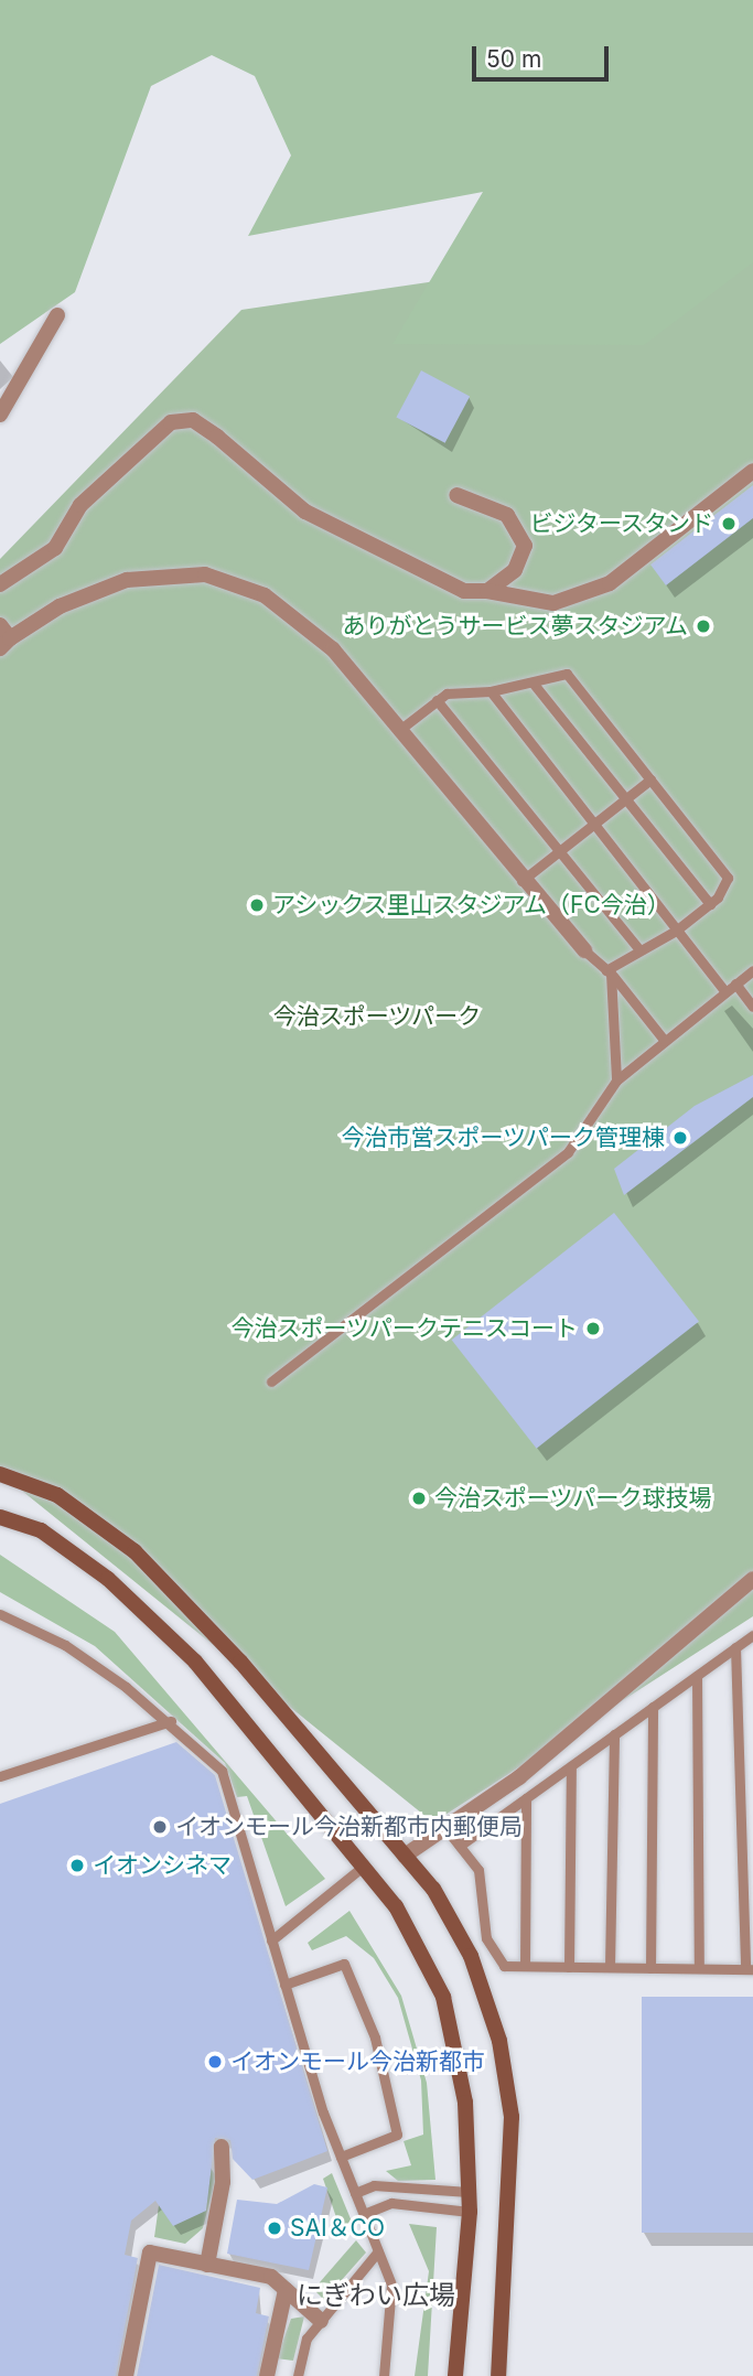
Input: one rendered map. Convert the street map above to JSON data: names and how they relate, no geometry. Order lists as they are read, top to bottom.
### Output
{
  "districts": ["にぎわい広場"],
  "parks": ["今治スポーツパーク"],
  "places": [
    "ビジタースタンド",
    "ありがとうサービス夢スタジアム",
    "アシックス里山スタジアム（FC今治）",
    "今治市営スポーツパーク管理棟",
    "今治スポーツパークテニスコート",
    "今治スポーツパーク球技場",
    "イオンモール今治新都市内郵便局",
    "イオンシネマ",
    "イオンモール今治新都市",
    "SAI＆CO"
  ],
  "scale_bar": "50 m"
}
